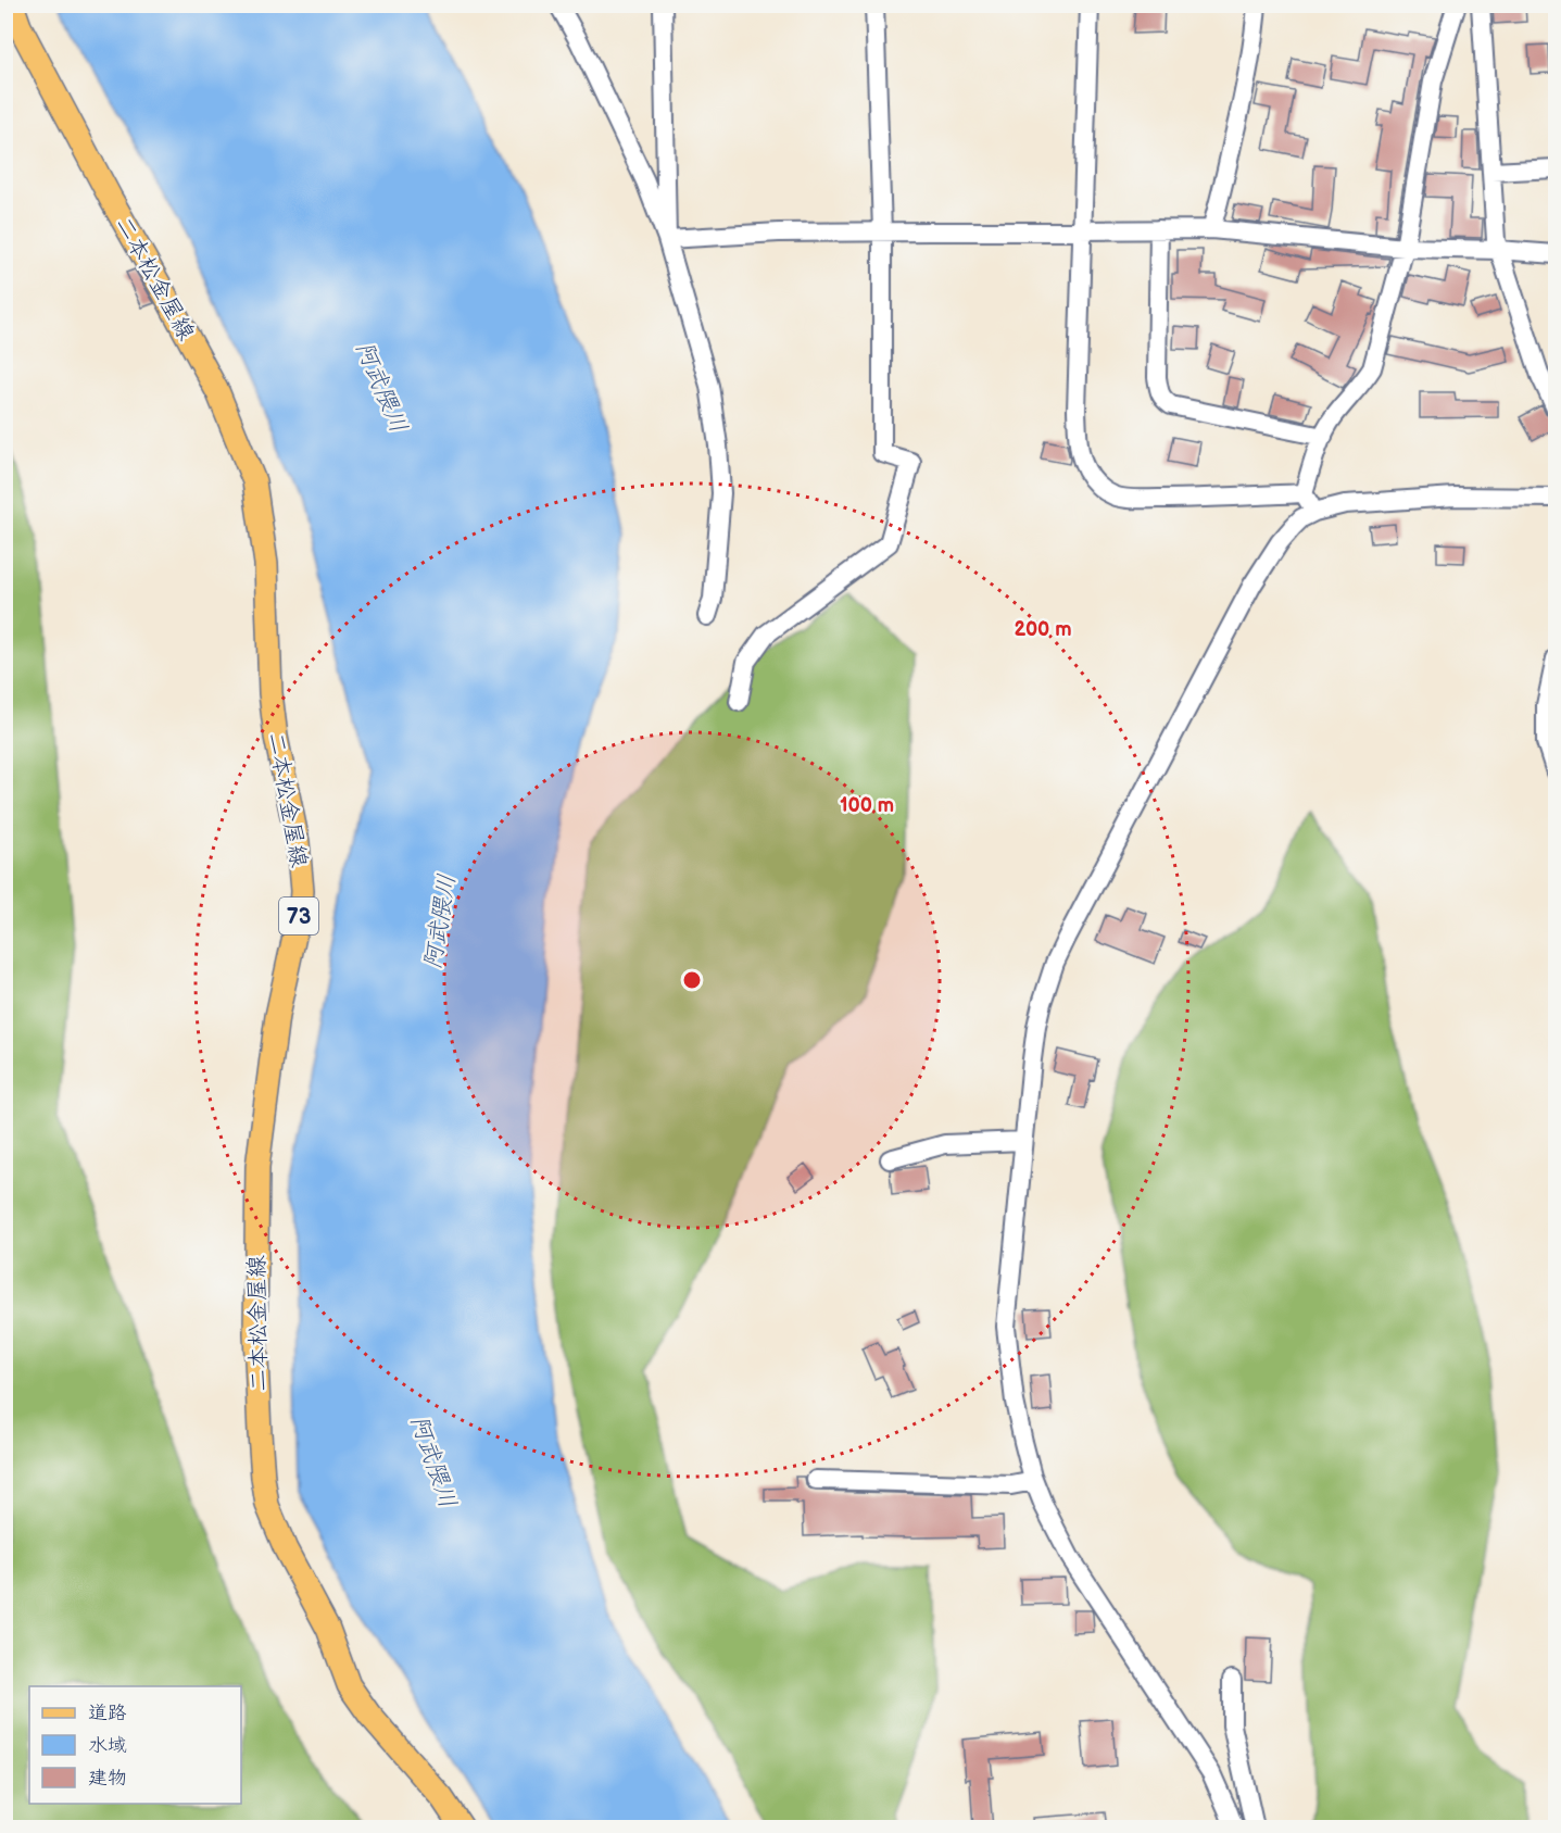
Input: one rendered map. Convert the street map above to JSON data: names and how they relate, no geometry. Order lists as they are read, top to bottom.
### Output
{
  "streets": {
    "main road": ["二本松金屋線", "73"]
  },
  "water": ["阿武隈川"],
  "legend": ["道路", "水域", "建物"],
  "rings": ["200 m", "100 m"]
}
